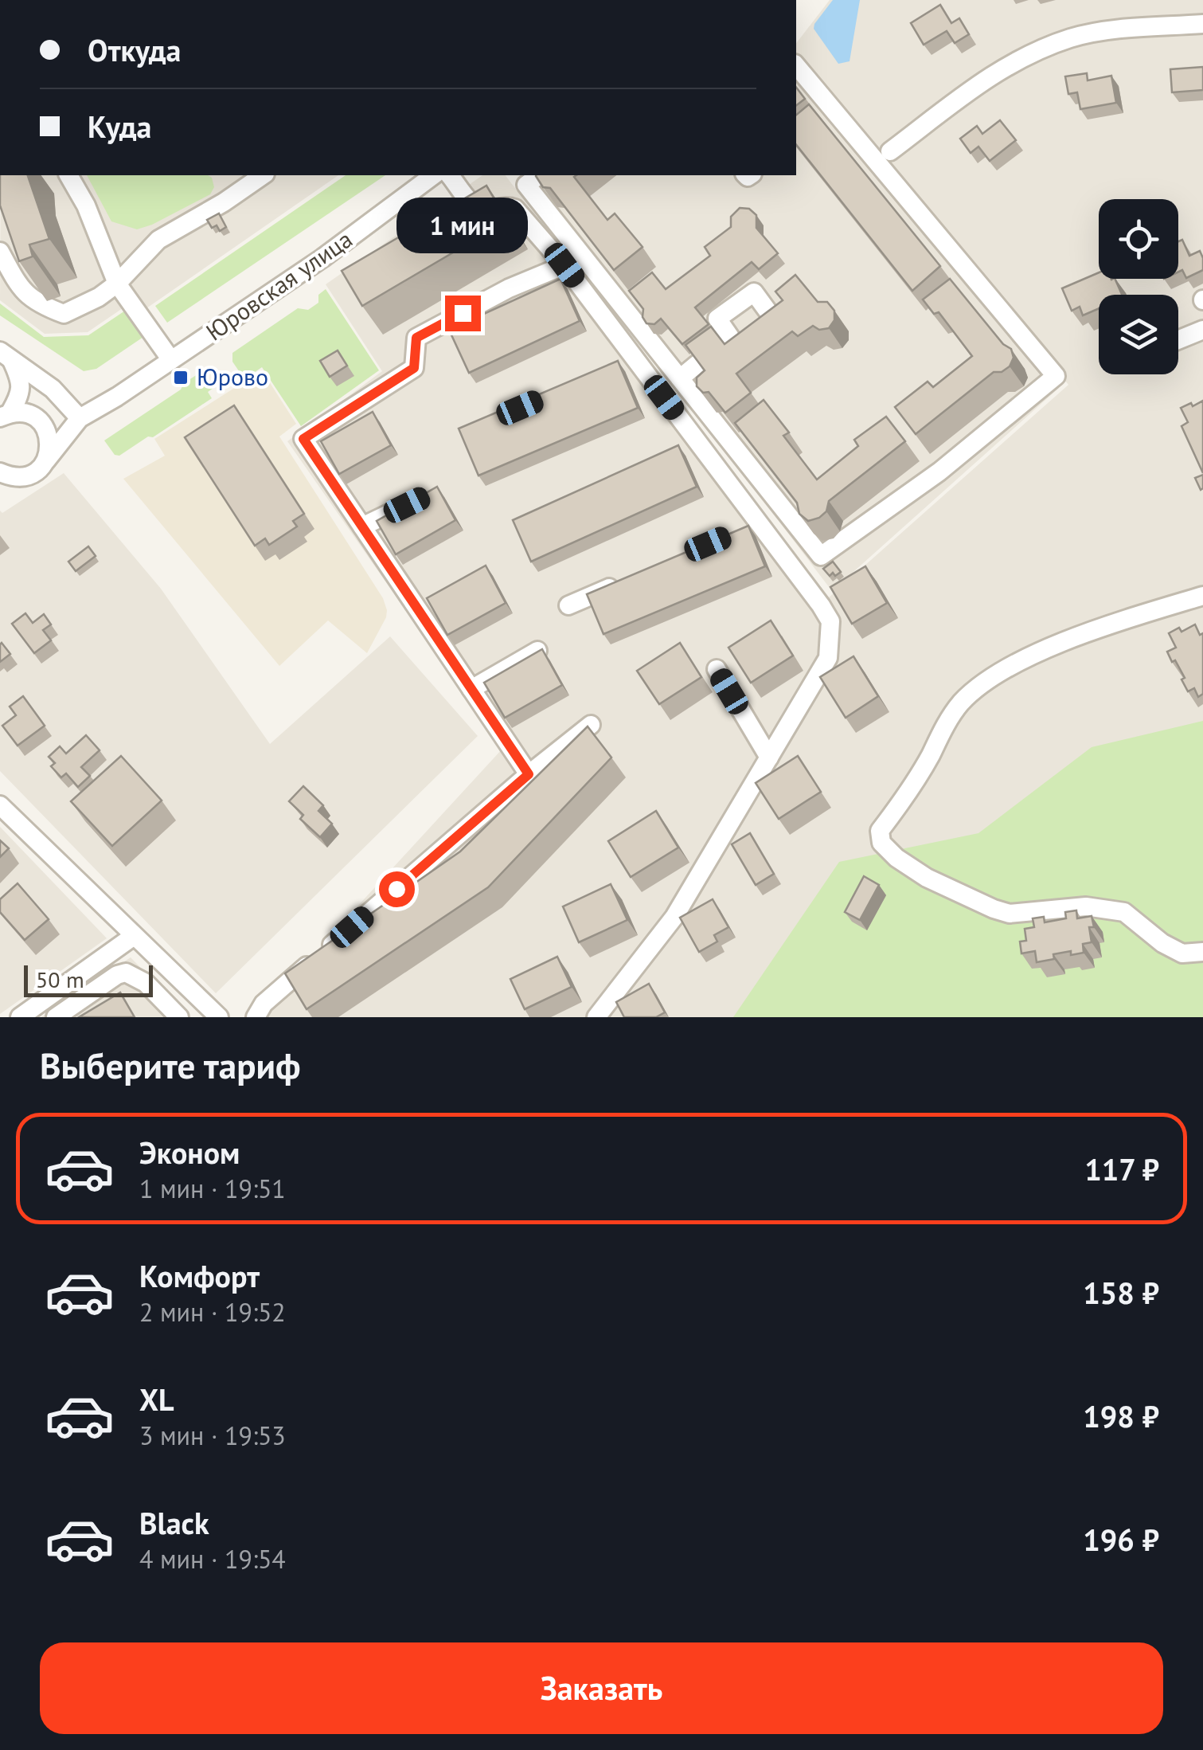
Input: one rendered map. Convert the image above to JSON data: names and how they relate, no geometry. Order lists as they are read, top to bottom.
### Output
{
  "streets": {
    "street": ["Юровская улица"]
  },
  "places": {
    "transit": ["Юрово"]
  },
  "scale_bar": "50 m",
  "page": {
    "banner": ["Откуда", "Куда"],
    "bubble": "1 мин",
    "scale": "50 m",
    "heading": "Выберите тариф",
    "list": [
      {
        "name": "Эконом",
        "note": "1 мин · 19:51",
        "value": "117 ₽"
      },
      {
        "name": "Комфорт",
        "note": "2 мин · 19:52",
        "value": "158 ₽"
      },
      {
        "name": "XL",
        "note": "3 мин · 19:53",
        "value": "198 ₽"
      },
      {
        "name": "Black",
        "note": "4 мин · 19:54",
        "value": "196 ₽"
      }
    ],
    "buttons": "Заказать"
  }
}
